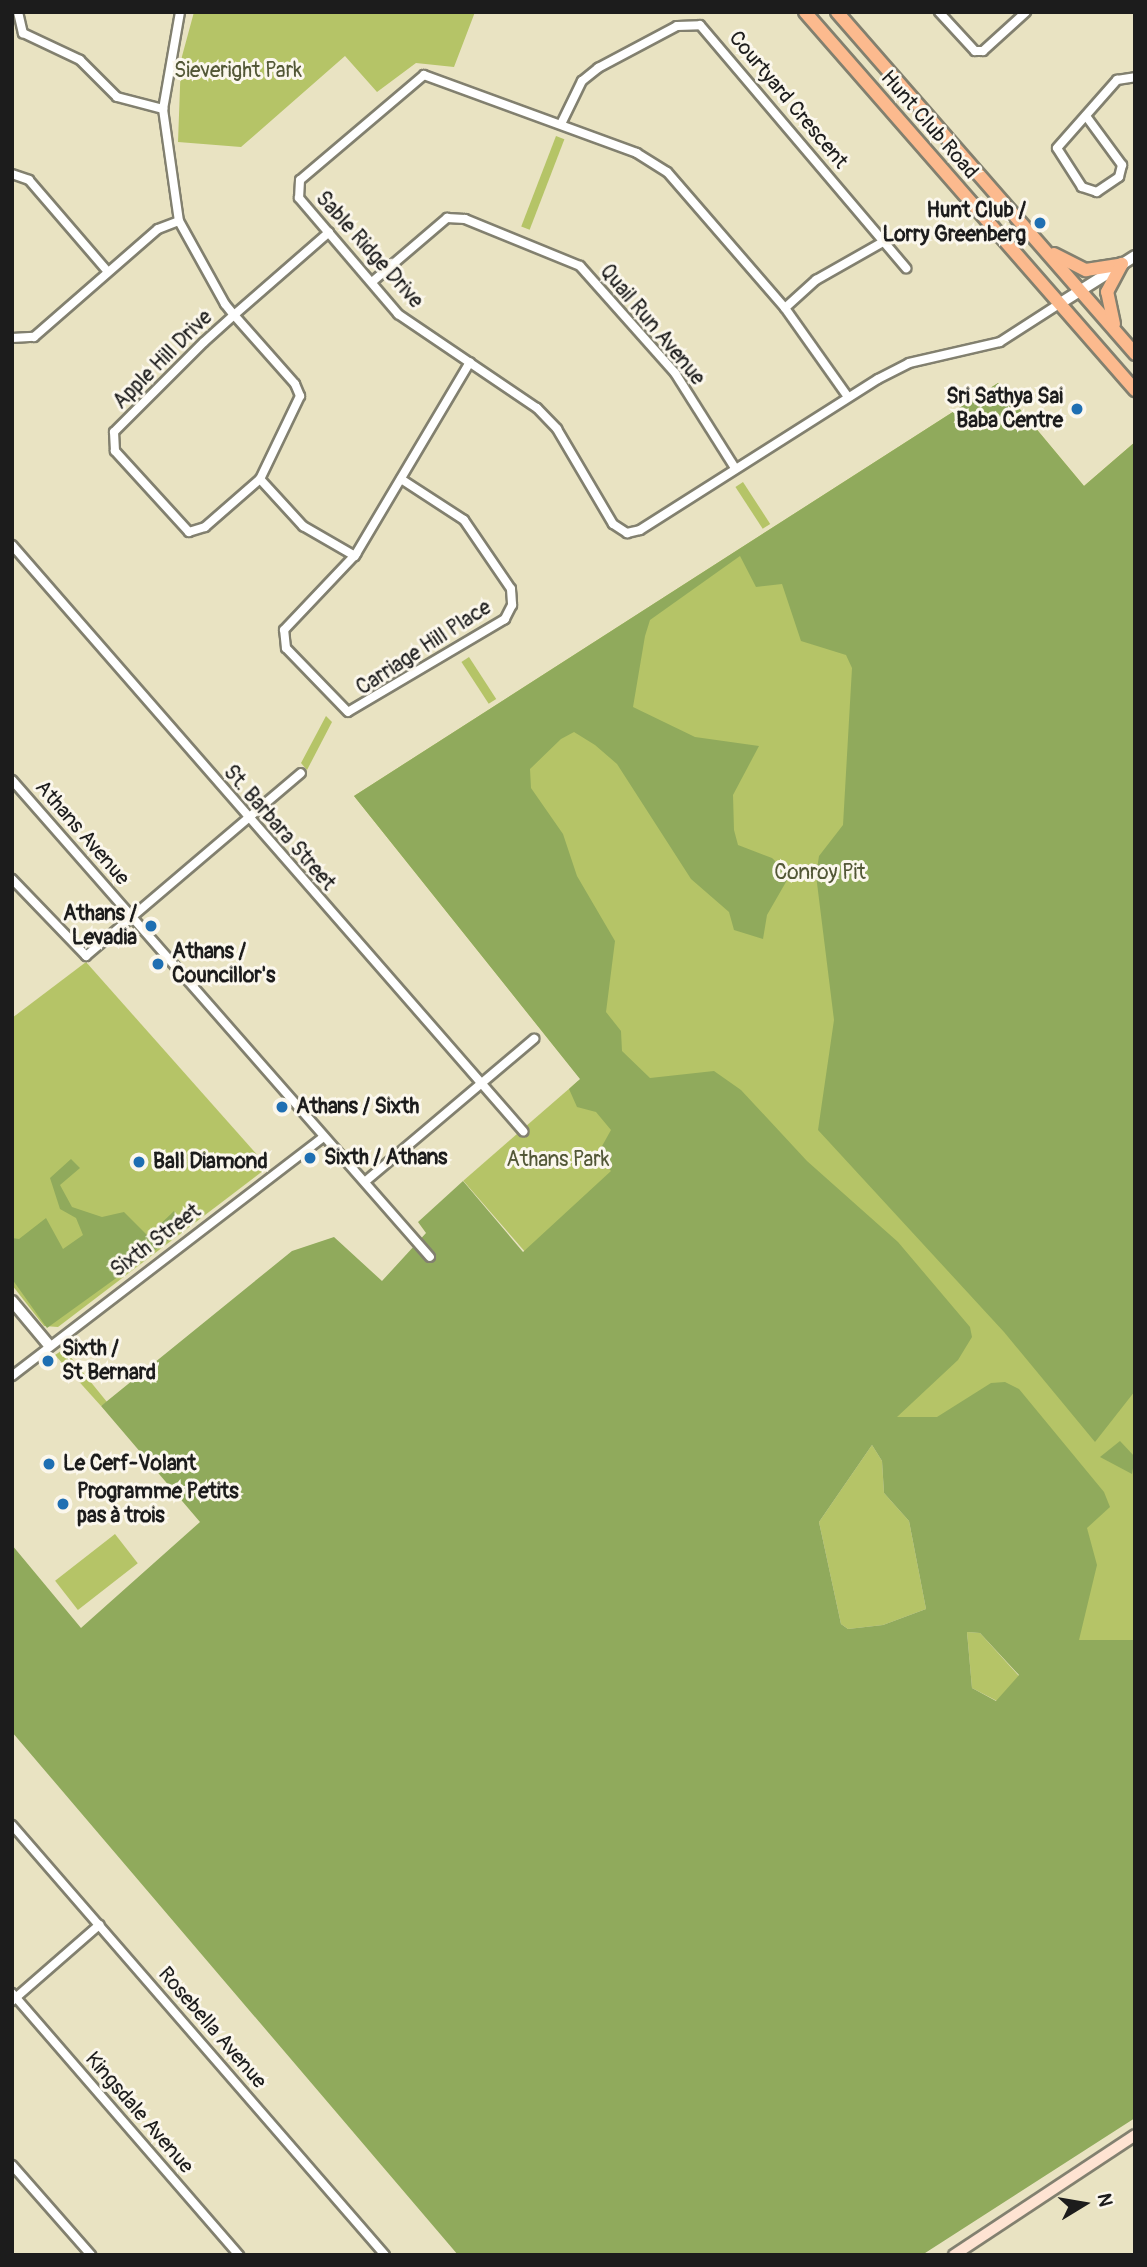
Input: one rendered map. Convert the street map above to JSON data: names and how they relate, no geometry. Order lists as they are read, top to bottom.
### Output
{
  "streets": {
    "main road": ["Hunt Club Road"],
    "street": [
      "Courtyard Crescent",
      "Sable Ridge Drive",
      "Quail Run Avenue",
      "Apple Hill Drive",
      "Carriage Hill Place",
      "St. Barbara Street",
      "Athans Avenue",
      "Sixth Street",
      "Rosebella Avenue",
      "Kingsdale Avenue"
    ]
  },
  "crossings": [
    ["Courtyard Crescent", "Sable Ridge Drive"],
    ["Hunt Club Road", "Sable Ridge Drive"],
    ["Sable Ridge Drive", "Quail Run Avenue"],
    ["Sable Ridge Drive", "Carriage Hill Place"],
    ["Athans Avenue", "Sixth Street"]
  ],
  "parks": ["Sieveright Park", "Conroy Pit", "Athans Park"],
  "places": [
    "Hunt Club / Lorry Greenberg",
    "Sri Sathya Sai Baba Centre",
    "Athans / Levadia",
    "Athans / Councillor's",
    "Athans / Sixth",
    "Sixth / Athans",
    "Ball Diamond",
    "Sixth / St Bernard",
    "Le Cerf-Volant",
    "Programme Petits pas à trois"
  ],
  "north": "right"
}
